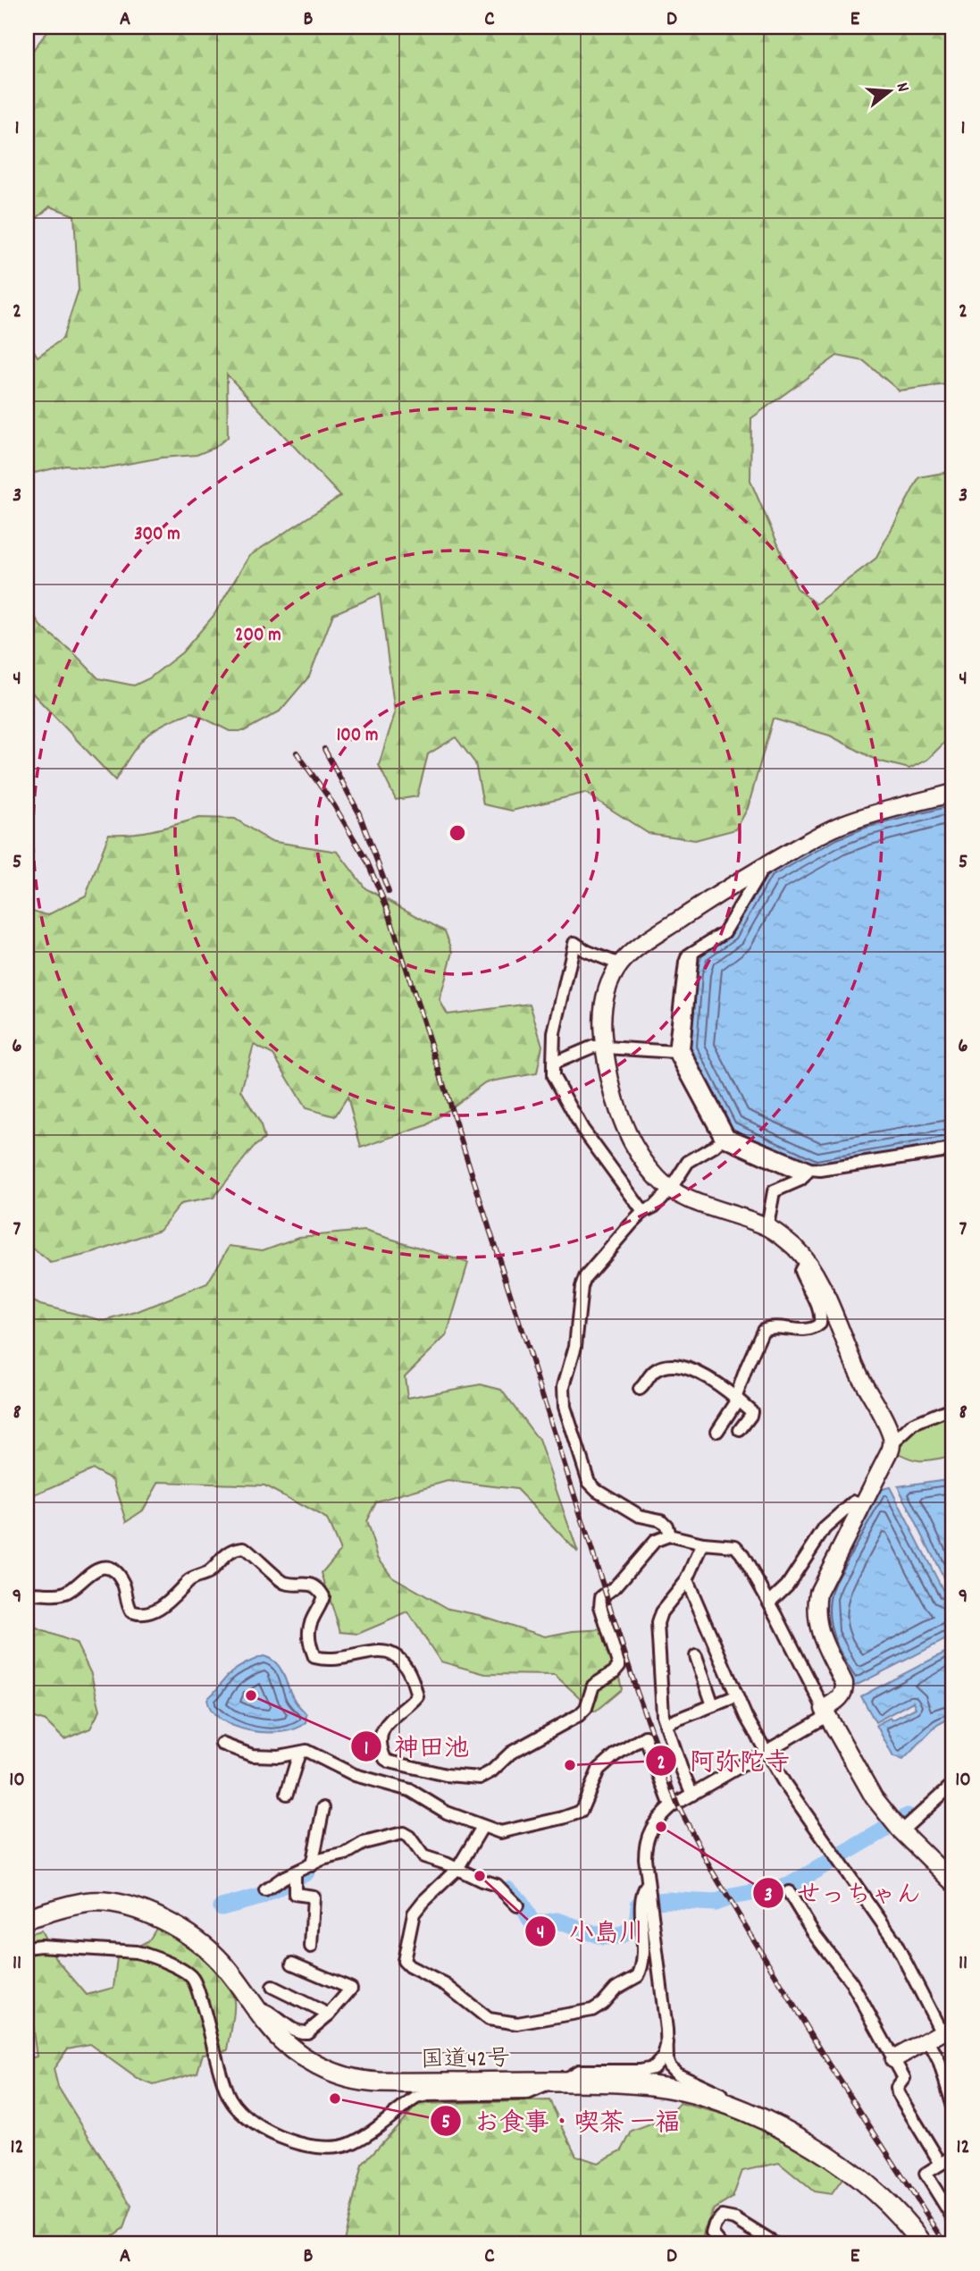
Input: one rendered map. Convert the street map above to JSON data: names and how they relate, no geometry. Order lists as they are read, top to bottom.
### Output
{
  "streets": {
    "highway": ["国道42号"]
  },
  "places": [
    "神田池",
    "阿弥陀寺",
    "せっちゃん",
    "小島川",
    "お食事・喫茶 一福"
  ],
  "north": "right",
  "grid": {
    "columns": [
      "A",
      "B",
      "C",
      "D",
      "E"
    ],
    "rows": [
      "1",
      "2",
      "3",
      "4",
      "5",
      "6",
      "7",
      "8",
      "9",
      "10",
      "11",
      "12"
    ]
  },
  "rings": ["300 m", "200 m", "100 m"]
}
